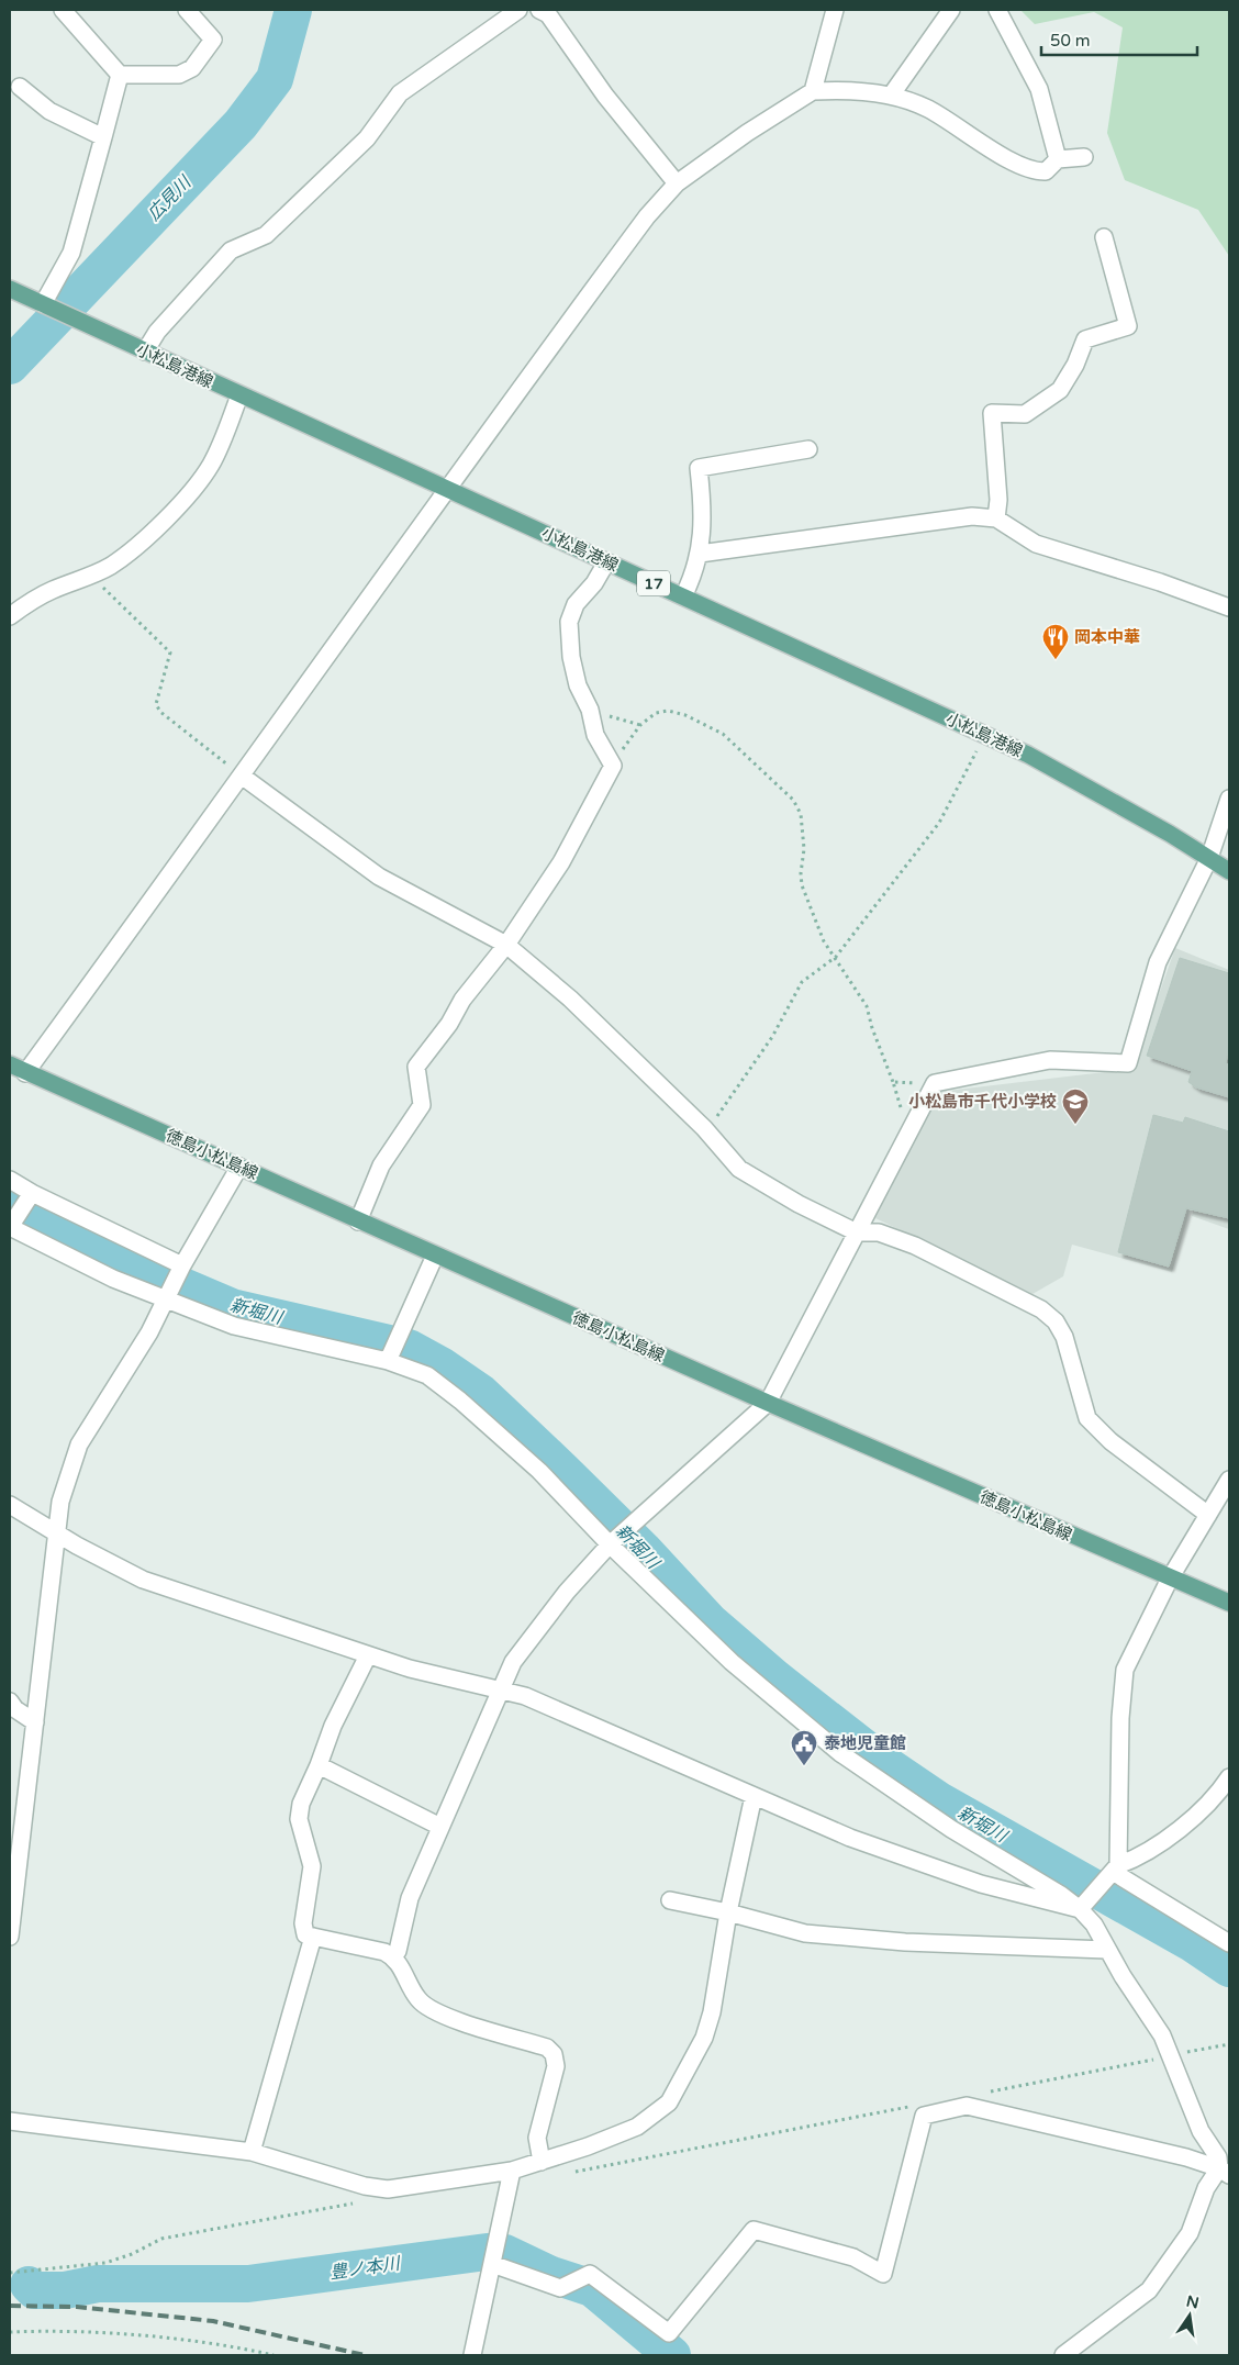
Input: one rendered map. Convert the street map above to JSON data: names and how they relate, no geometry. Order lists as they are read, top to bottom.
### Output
{
  "streets": {
    "main road": ["小松島港線", "17", "徳島小松島線"]
  },
  "water": ["広見川", "新堀川", "豊ノ本川"],
  "places": {
    "restaurant": ["岡本中華"],
    "school or university": ["小松島市千代小学校"],
    "public building": ["泰地児童館"]
  },
  "scale_bar": "50 m",
  "north": "top"
}
